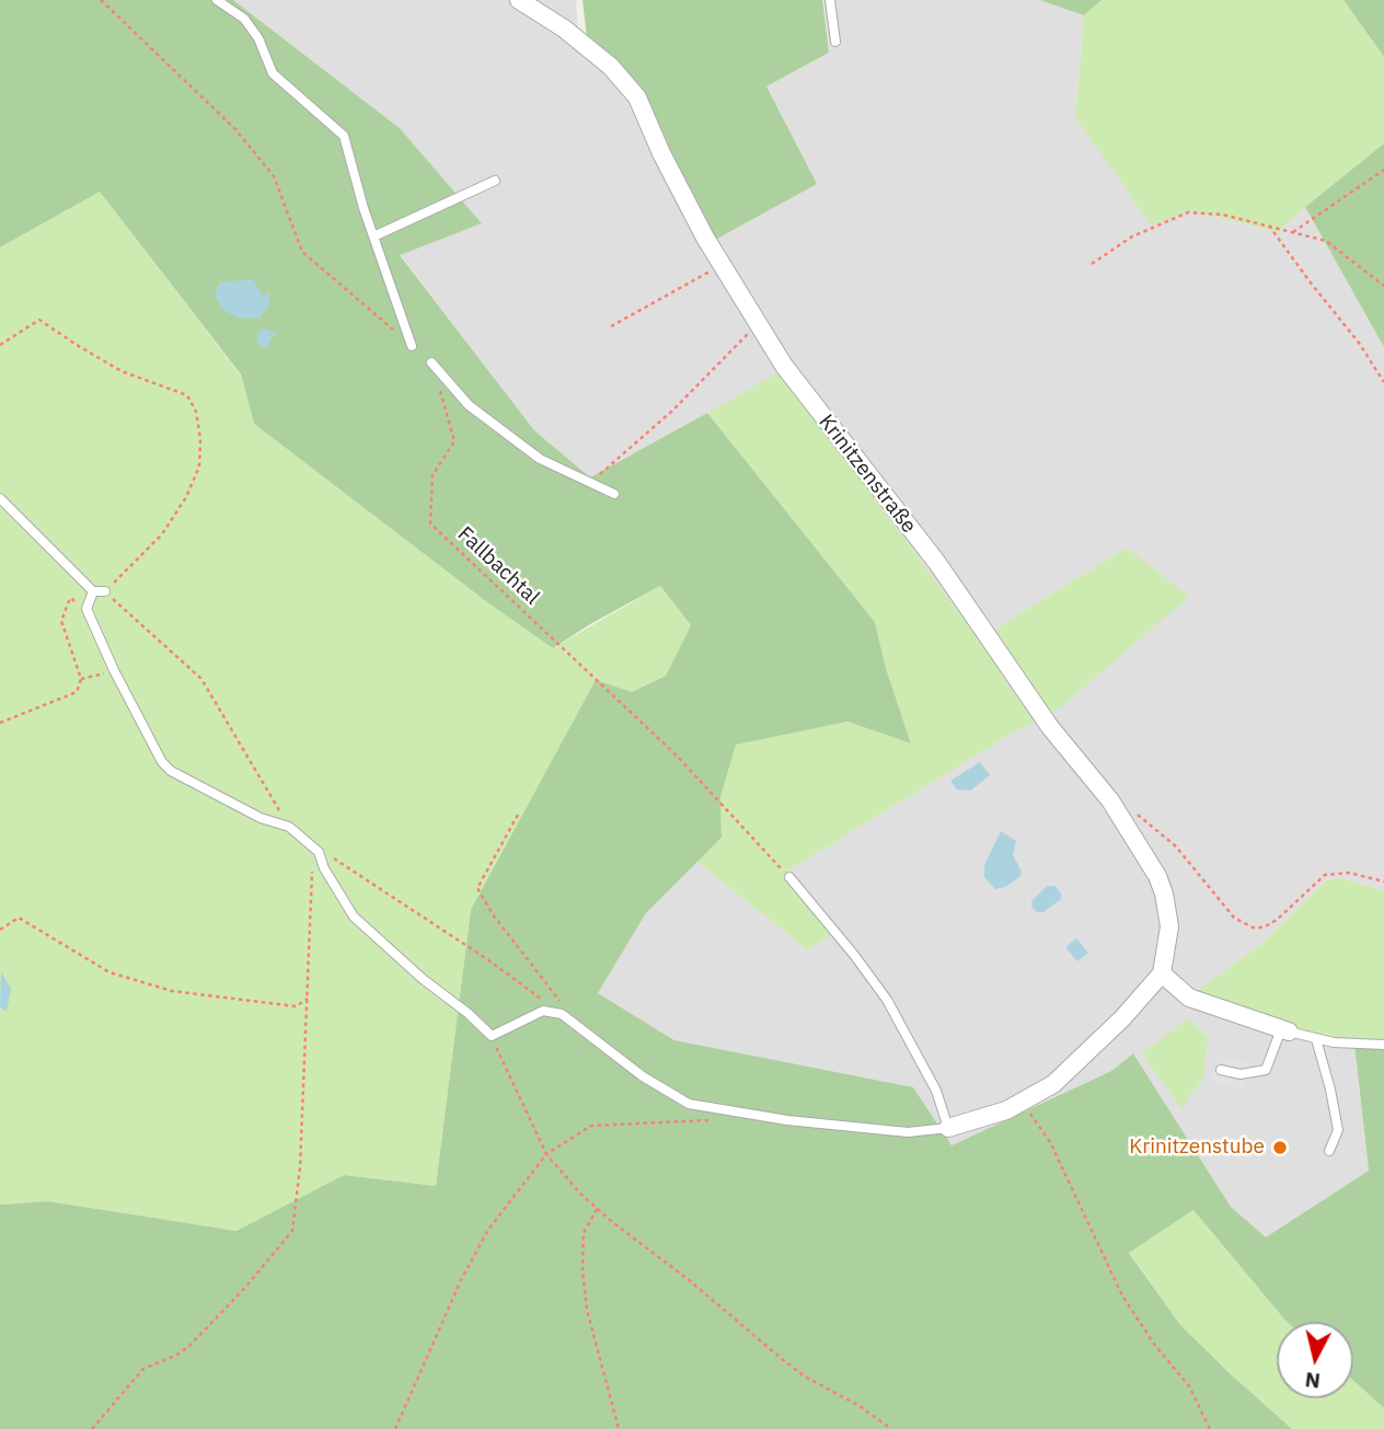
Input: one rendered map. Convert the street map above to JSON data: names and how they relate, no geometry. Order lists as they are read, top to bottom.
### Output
{
  "streets": {
    "street": ["Krinitzenstraße"],
    "path": ["Fallbachtal"]
  },
  "places": ["Krinitzenstube"],
  "north": "bottom"
}
